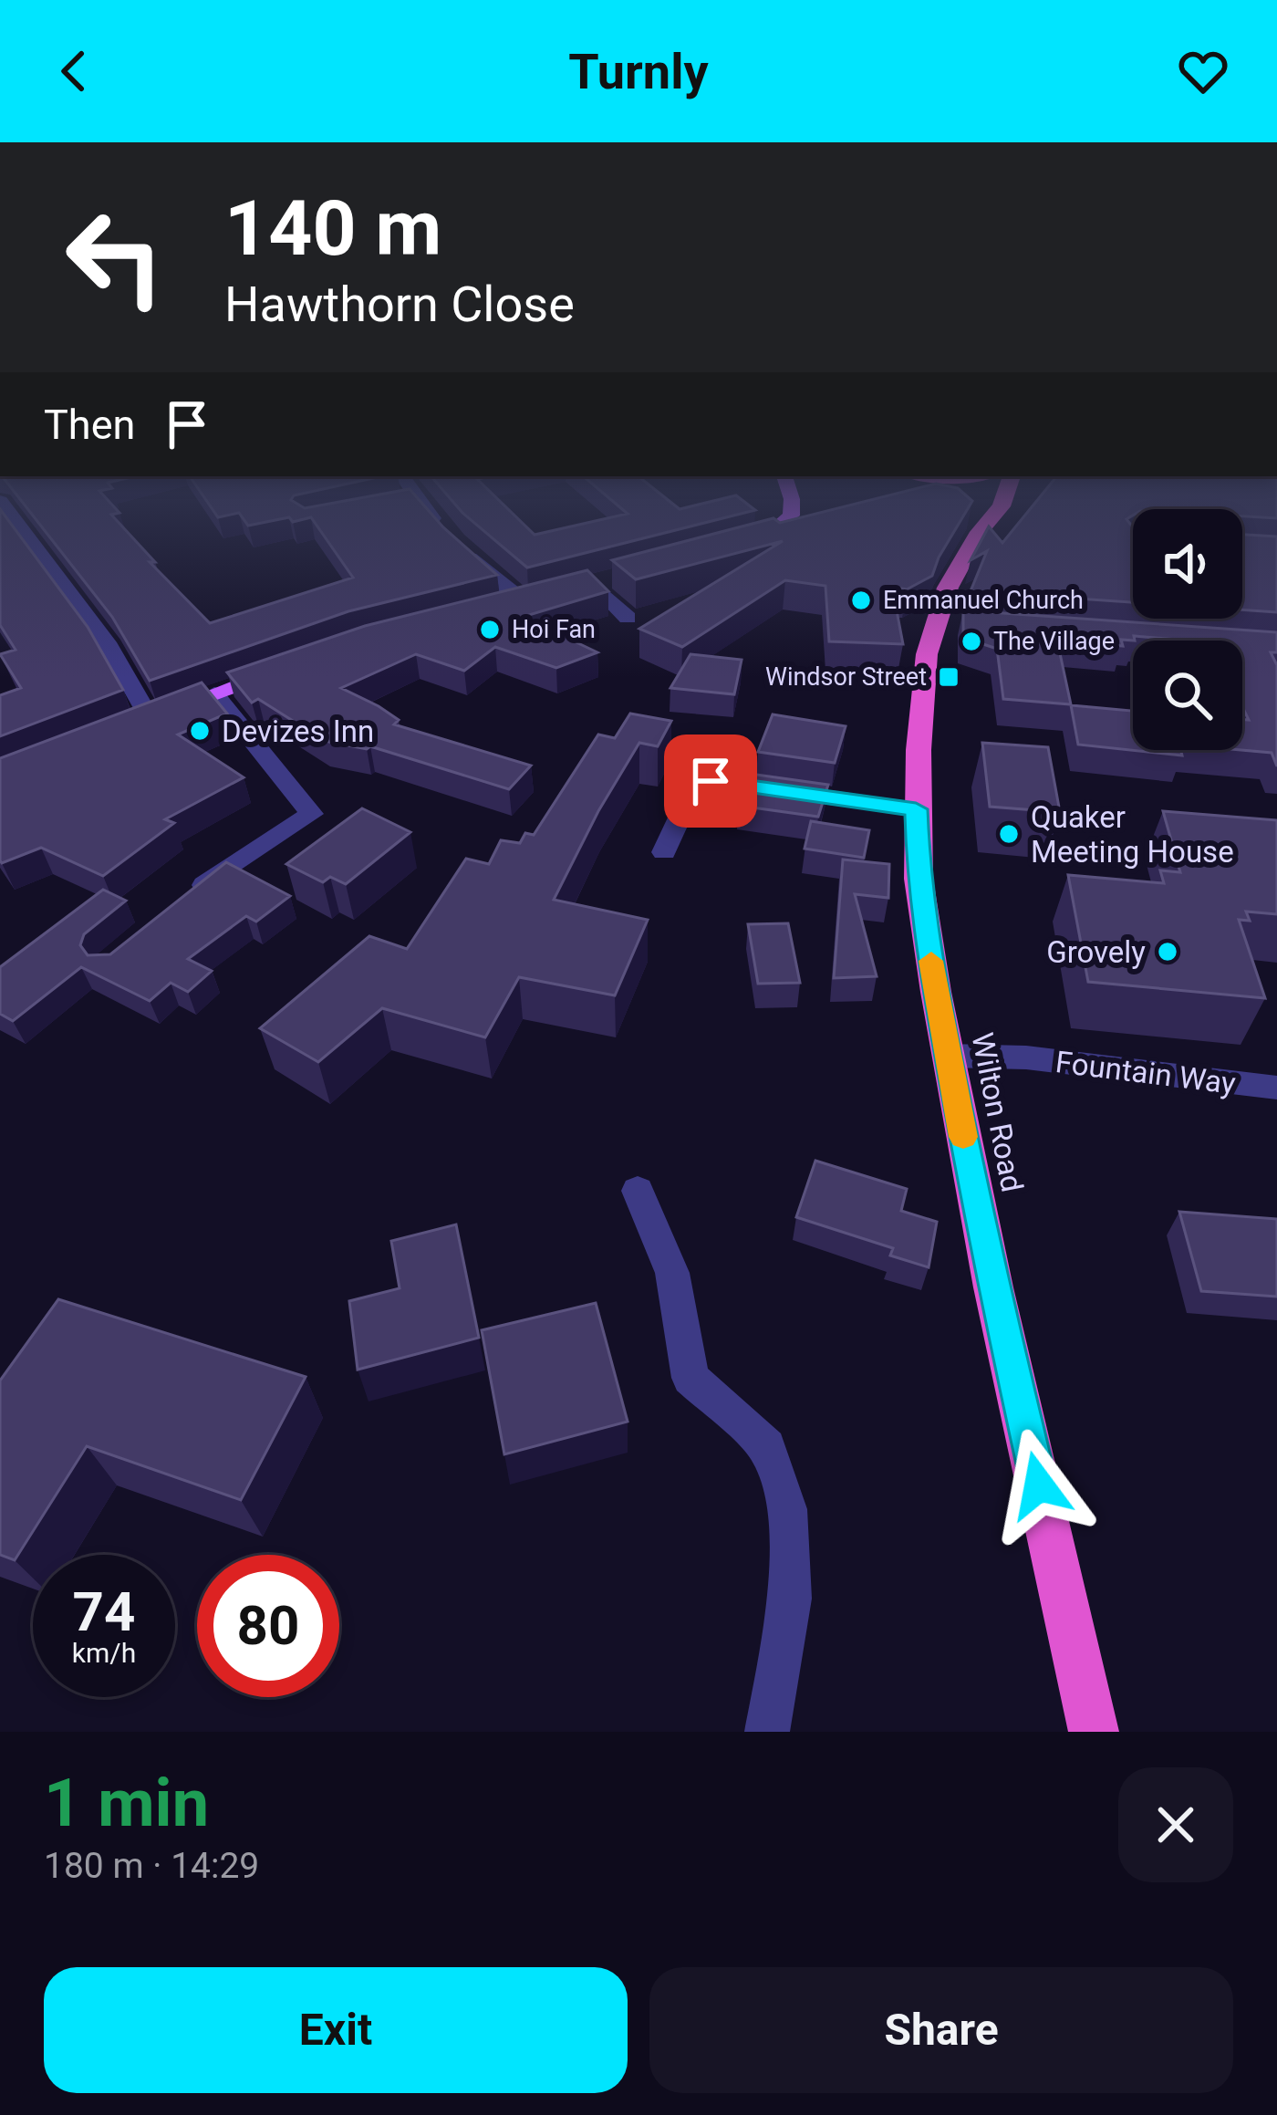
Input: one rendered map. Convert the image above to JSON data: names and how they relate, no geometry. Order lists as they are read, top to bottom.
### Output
{
  "streets": {
    "highway": ["Wilton Road"],
    "street": ["Fountain Way"]
  },
  "crossings": [
    ["Fountain Way", "Wilton Road"]
  ],
  "places": {
    "other": [
      "Emmanuel Church",
      "Hoi Fan",
      "The Village",
      "Devizes Inn",
      "Quaker Meeting House",
      "Grovely"
    ],
    "transit": ["Windsor Street"]
  },
  "page": {
    "header": "Turnly",
    "turn": ["140 m", "Hawthorn Close"],
    "then": "Then",
    "speed": "74 km/h",
    "limit": "80",
    "heading": ["1 min", "180 m · 14:29"],
    "buttons": ["Exit", "Share"]
  }
}
